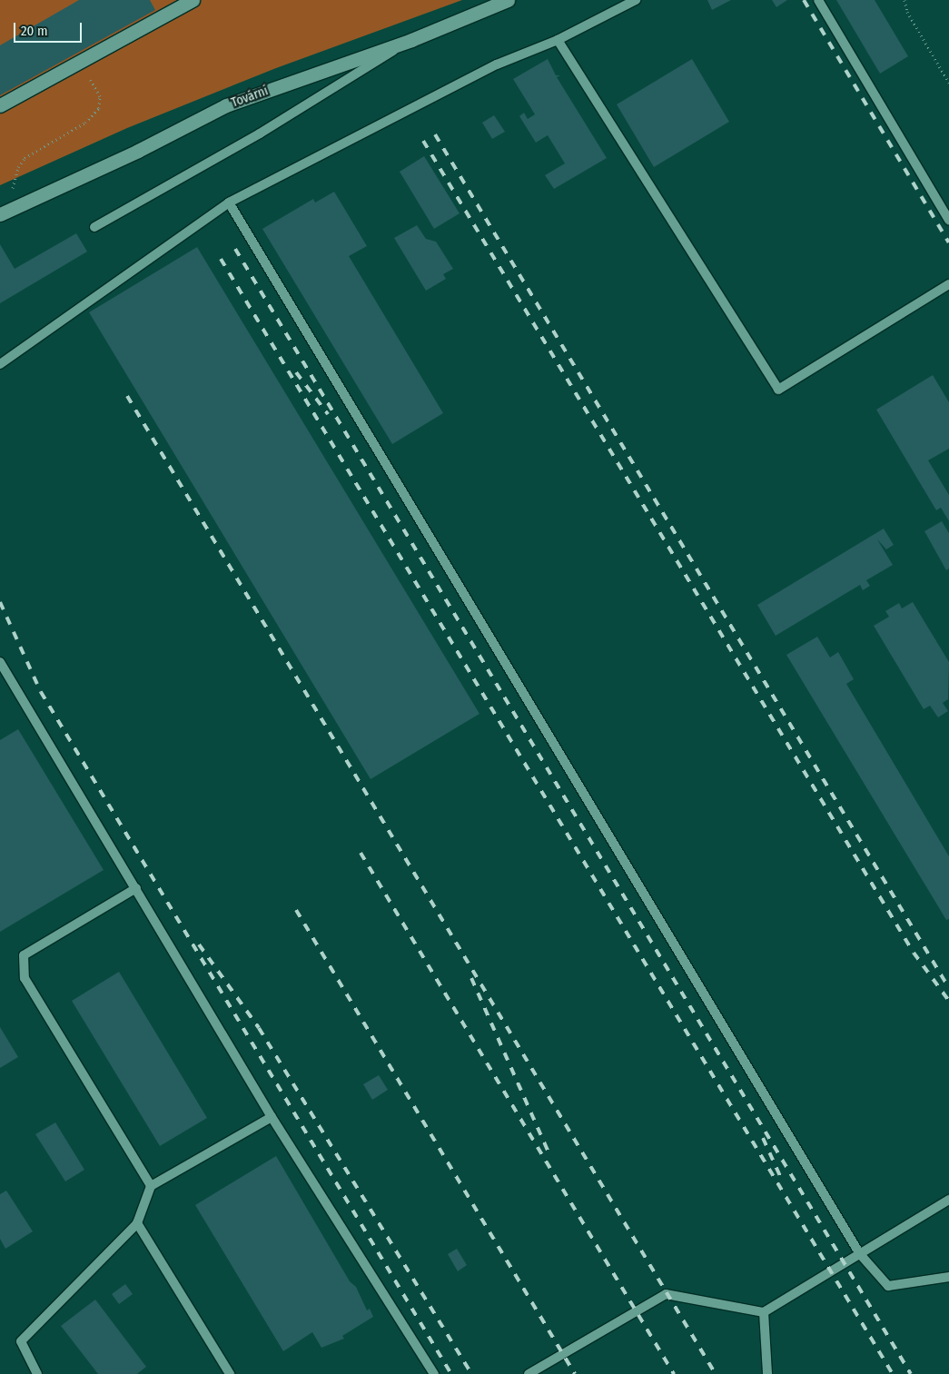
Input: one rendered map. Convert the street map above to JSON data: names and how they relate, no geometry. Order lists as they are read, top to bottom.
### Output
{
  "streets": {
    "street": ["Tovární"]
  },
  "scale_bar": "20 m"
}
